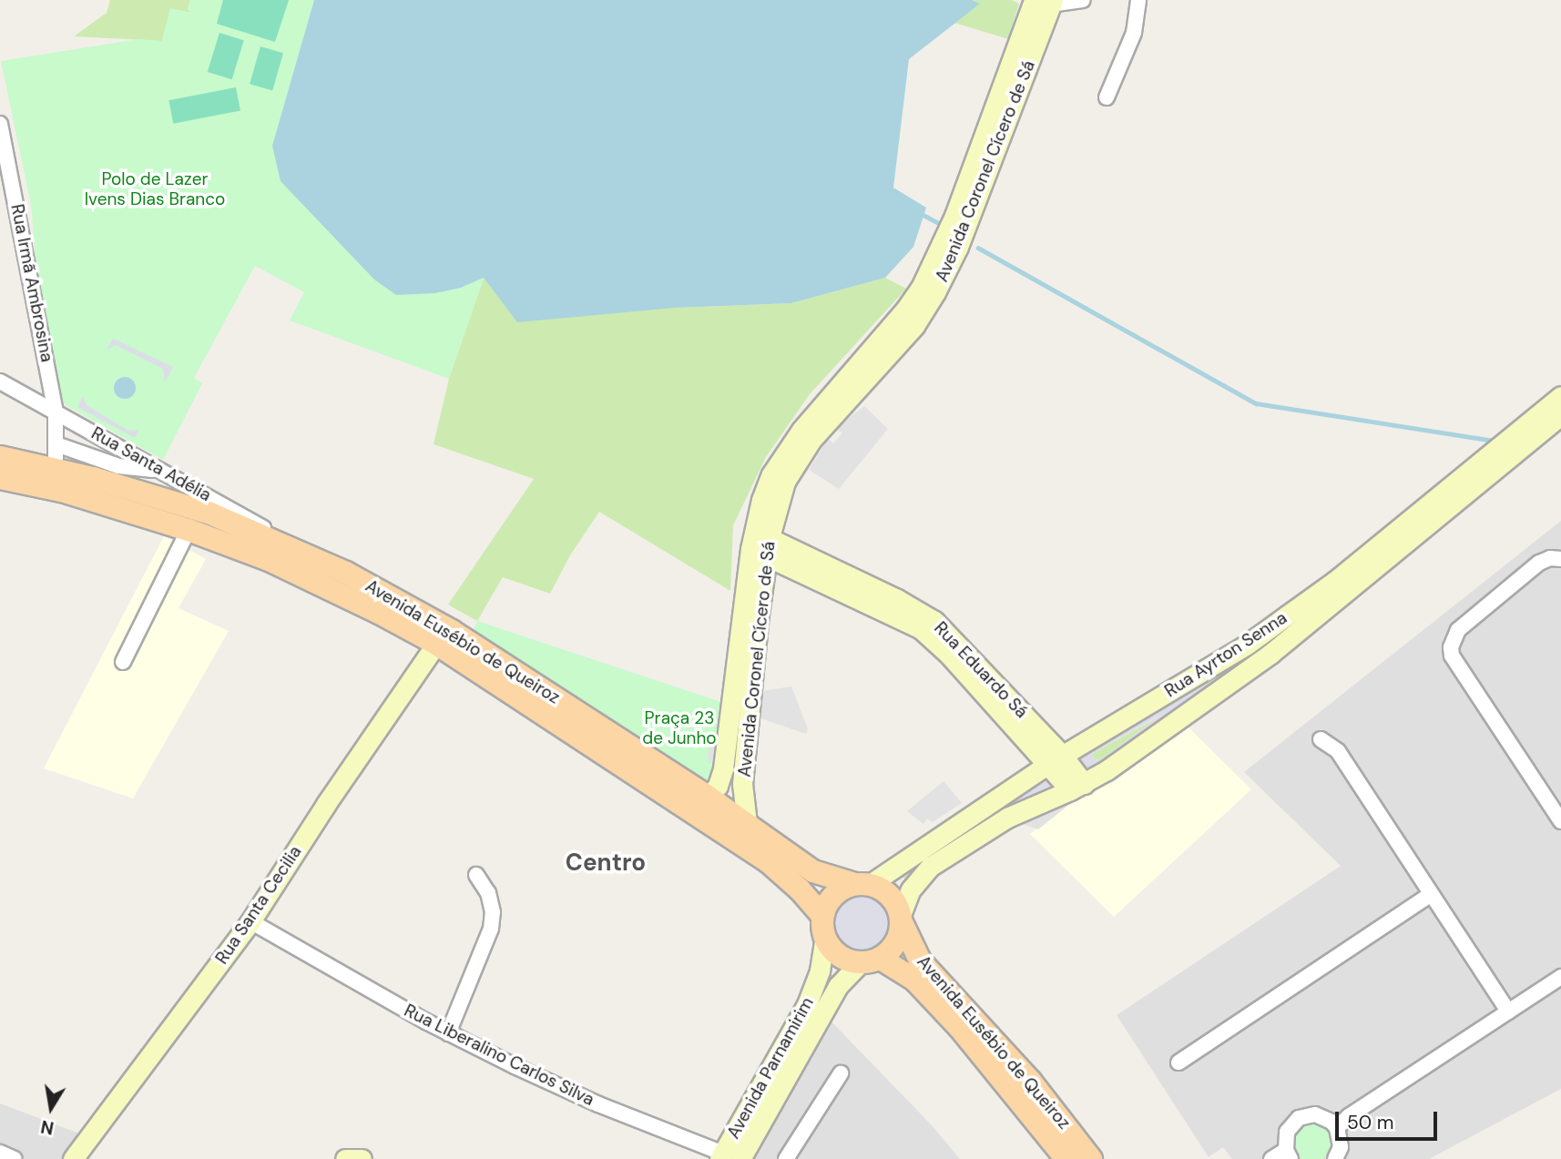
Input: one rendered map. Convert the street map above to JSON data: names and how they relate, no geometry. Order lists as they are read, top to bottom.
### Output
{
  "streets": {
    "main road": ["Avenida Eusébio de Queiroz"],
    "street": [
      "Avenida Coronel Cícero de Sá",
      "Rua Irmã Ambrosina",
      "Rua Santa Adélia",
      "Rua Ayrton Senna",
      "Rua Eduardo Sá",
      "Rua Santa Cecilia",
      "Rua Liberalino Carlos Silva",
      "Avenida Parnamirim"
    ]
  },
  "crossings": [
    ["Avenida Coronel Cícero de Sá", "Avenida Eusébio de Queiroz"],
    ["Avenida Coronel Cícero de Sá", "Rua Eduardo Sá"],
    ["Rua Irmã Ambrosina", "Rua Santa Adélia"],
    ["Rua Irmã Ambrosina", "Avenida Eusébio de Queiroz"],
    ["Rua Santa Adélia", "Avenida Eusébio de Queiroz"],
    ["Avenida Eusébio de Queiroz", "Rua Ayrton Senna"],
    ["Avenida Eusébio de Queiroz", "Rua Santa Cecilia"],
    ["Avenida Eusébio de Queiroz", "Avenida Parnamirim"],
    ["Rua Ayrton Senna", "Rua Eduardo Sá"],
    ["Rua Ayrton Senna", "Avenida Parnamirim"],
    ["Rua Santa Cecilia", "Rua Liberalino Carlos Silva"],
    ["Rua Liberalino Carlos Silva", "Avenida Parnamirim"]
  ],
  "districts": ["Centro"],
  "parks": ["Polo de Lazer Ivens Dias Branco", "Praça 23 de Junho"],
  "scale_bar": "50 m",
  "north": "bottom"
}
